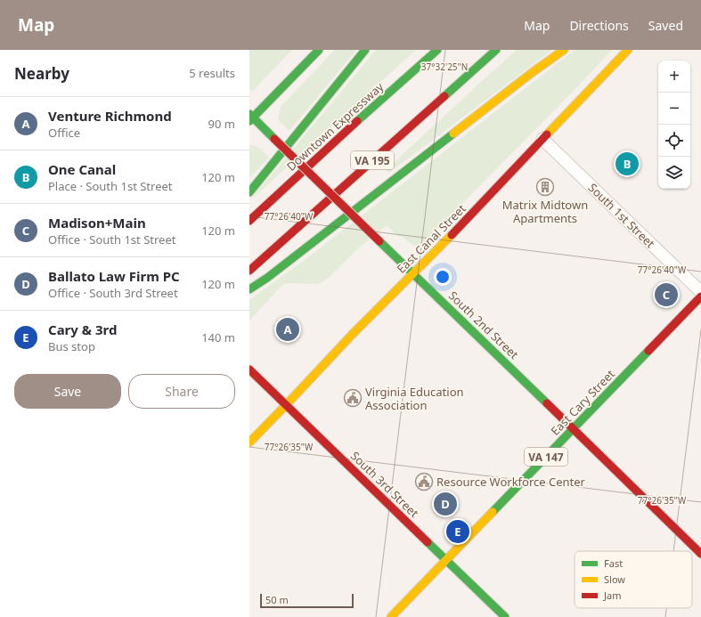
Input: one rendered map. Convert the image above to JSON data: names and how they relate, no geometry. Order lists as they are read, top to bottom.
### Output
{
  "streets": {
    "main road": [
      "Downtown Expressway",
      "VA 195",
      "East Canal Street",
      "South 2nd Street",
      "East Cary Street",
      "VA 147",
      "South 3rd Street"
    ],
    "street": ["South 1st Street"]
  },
  "crossings": [
    ["South 1st Street", "East Canal Street"],
    ["East Canal Street", "South 2nd Street"],
    ["East Canal Street", "South 3rd Street"],
    ["South 2nd Street", "East Cary Street"],
    ["East Cary Street", "South 3rd Street"]
  ],
  "places": {
    "building": ["Matrix Midtown Apartments"],
    "public building": ["Virginia Education Association", "Resource Workforce Center"]
  },
  "legend": ["Fast", "Slow", "Jam"],
  "scale_bar": "50 m",
  "page": {
    "header": "Map",
    "nav": ["Map", "Directions", "Saved"],
    "heading": ["Nearby", "5 results"],
    "map_buttons": ["+", "−"],
    "list": [
      {
        "mark": "A",
        "name": "Venture Richmond",
        "note": "Office",
        "value": "90 m"
      },
      {
        "mark": "B",
        "name": "One Canal",
        "note": "Place · South 1st Street",
        "value": "120 m"
      },
      {
        "mark": "C",
        "name": "Madison+Main",
        "note": "Office · South 1st Street",
        "value": "120 m"
      },
      {
        "mark": "D",
        "name": "Ballato Law Firm PC",
        "note": "Office · South 3rd Street",
        "value": "120 m"
      },
      {
        "mark": "E",
        "name": "Cary & 3rd",
        "note": "Bus stop",
        "value": "140 m"
      }
    ],
    "pins": [
      "B",
      "C",
      "A",
      "D",
      "E"
    ],
    "buttons": ["Save", "Share"],
    "scale": "50 m"
  },
  "coordinates": ["37°32'25\"N", "77°26'40\"W", "77°26'35\"W"]
}
